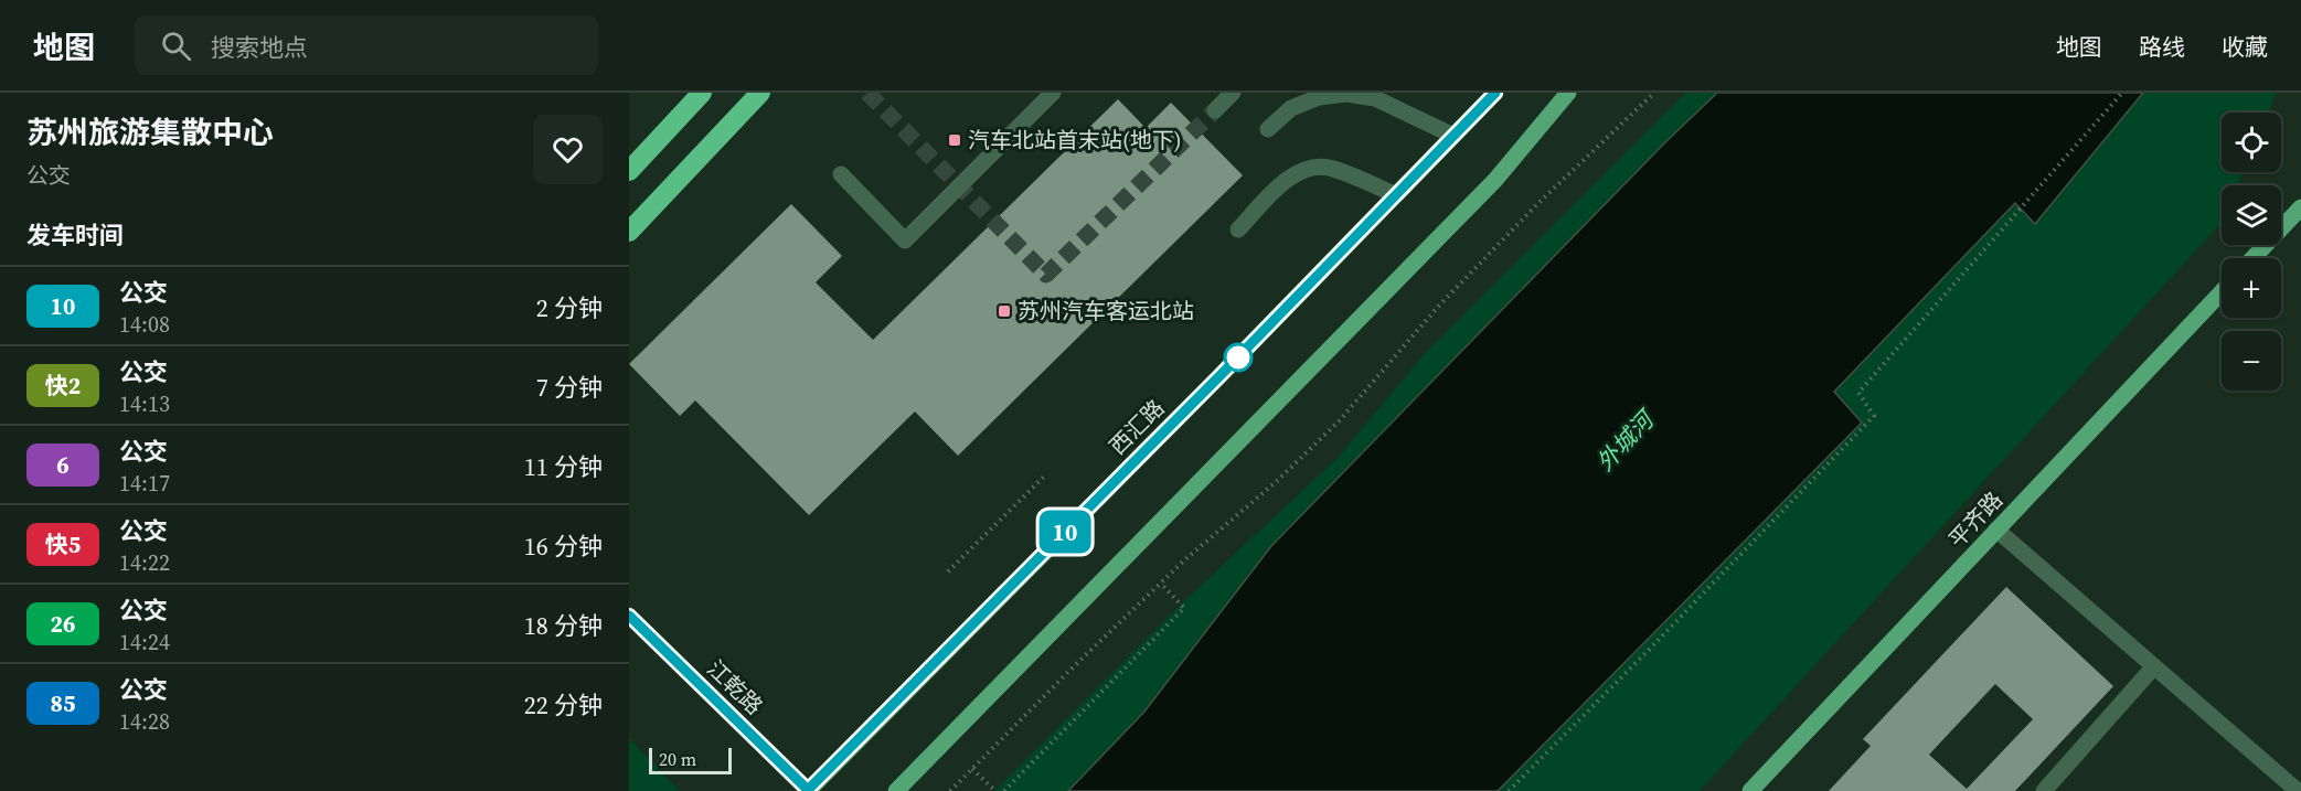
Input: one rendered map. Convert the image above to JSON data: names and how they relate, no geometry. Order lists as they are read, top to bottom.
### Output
{
  "streets": {
    "main road": ["西汇路", "平齐路"],
    "street": ["江乾路"]
  },
  "crossings": [
    ["西汇路", "江乾路"]
  ],
  "water": ["外城河"],
  "places": {
    "transit": ["汽车北站首末站(地下)", "苏州汽车客运北站"]
  },
  "lines": ["bus line 10"],
  "scale_bar": "20 m",
  "page": {
    "header": "地图",
    "search": "搜索地点",
    "nav": ["地图", "路线", "收藏"],
    "heading": [
      ["苏州旅游集散中心", "公交"],
      "发车时间"
    ],
    "on_map": "10",
    "map_buttons": ["+", "−"],
    "list": [
      {
        "mark": "10",
        "name": "公交",
        "note": "14:08",
        "value": "2 分钟"
      },
      {
        "mark": "快2",
        "name": "公交",
        "note": "14:13",
        "value": "7 分钟"
      },
      {
        "mark": "6",
        "name": "公交",
        "note": "14:17",
        "value": "11 分钟"
      },
      {
        "mark": "快5",
        "name": "公交",
        "note": "14:22",
        "value": "16 分钟"
      },
      {
        "mark": "26",
        "name": "公交",
        "note": "14:24",
        "value": "18 分钟"
      },
      {
        "mark": "85",
        "name": "公交",
        "note": "14:28",
        "value": "22 分钟"
      }
    ],
    "scale": "20 m"
  }
}
